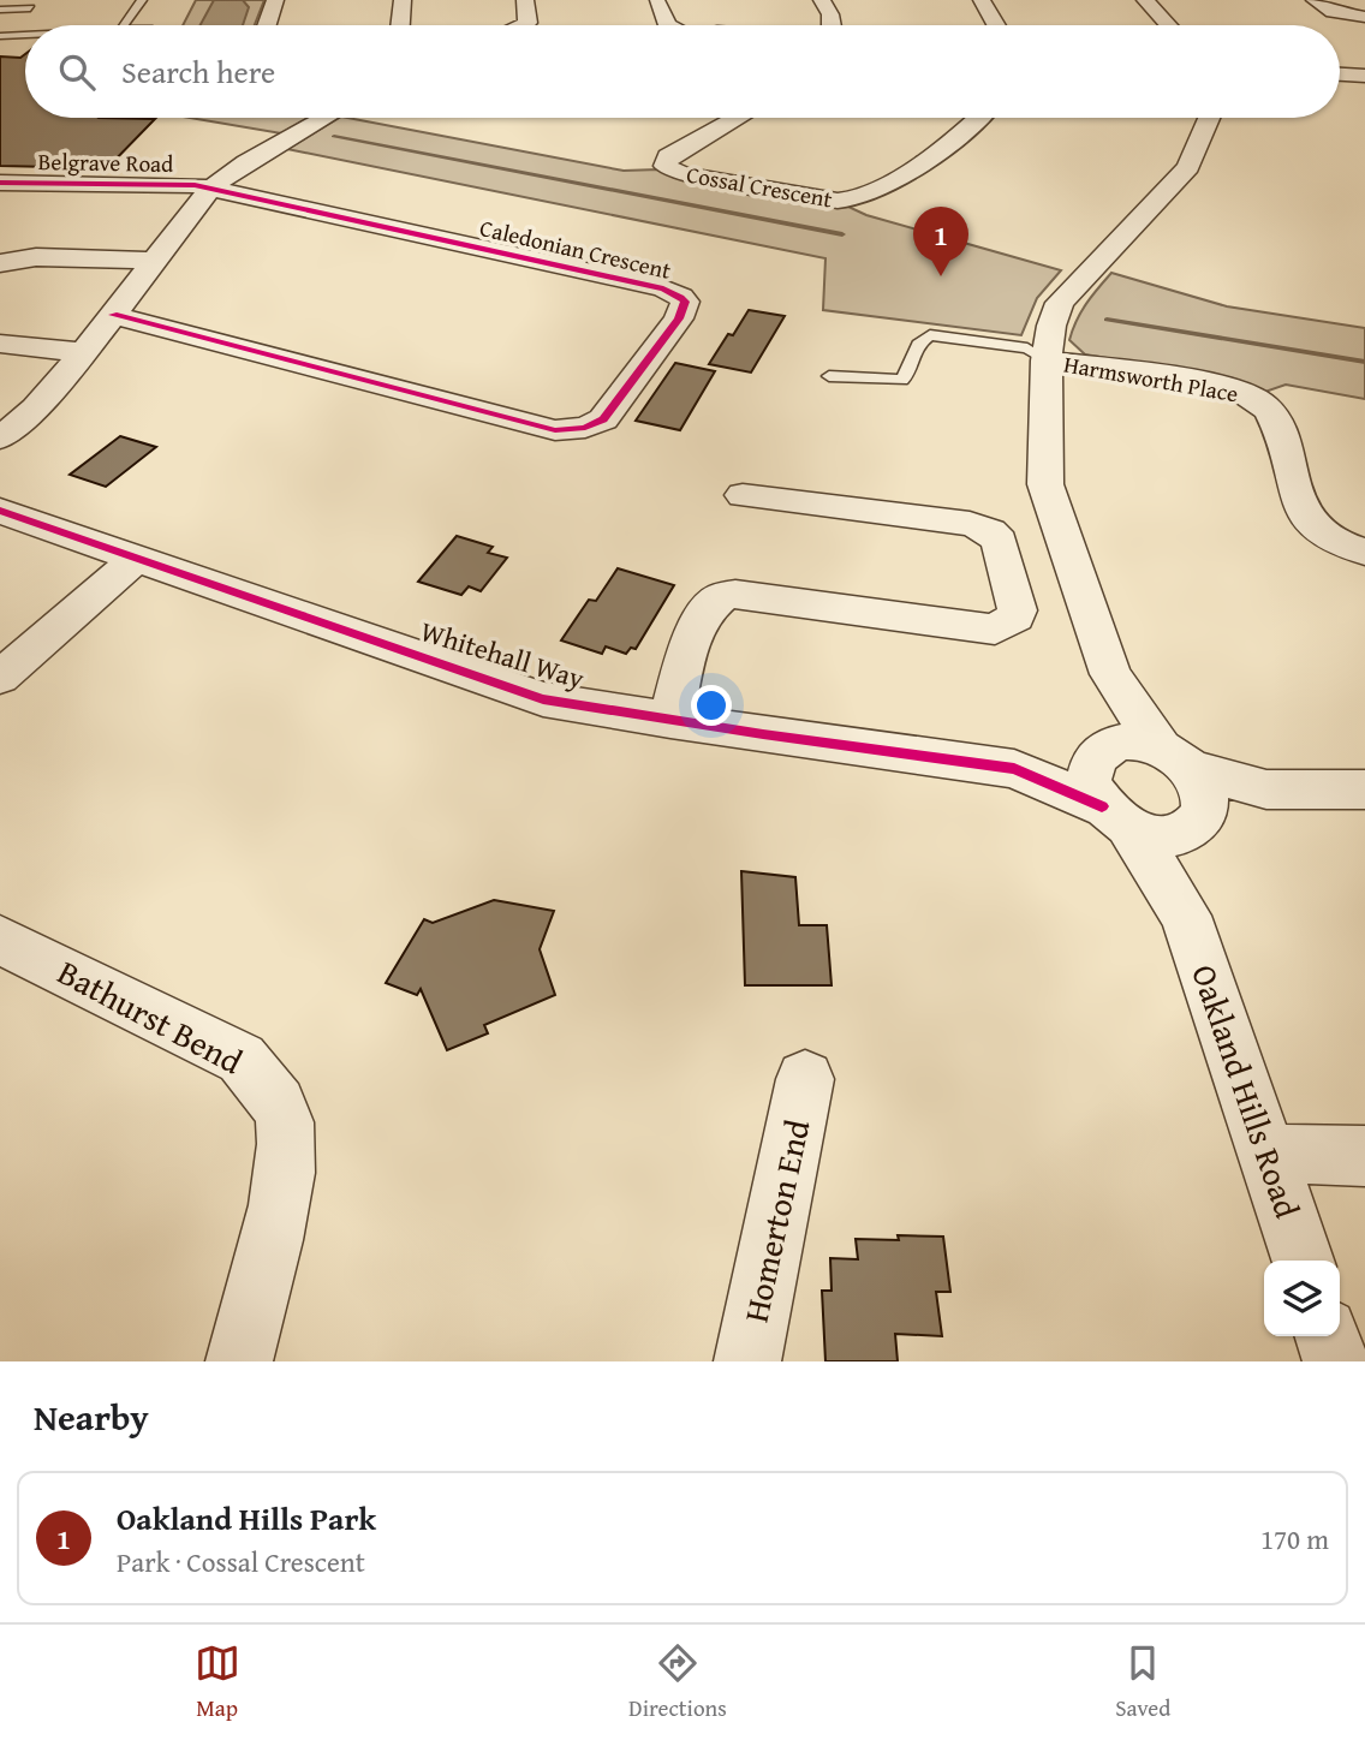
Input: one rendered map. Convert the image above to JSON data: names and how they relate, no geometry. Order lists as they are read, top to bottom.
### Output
{
  "streets": {
    "street": [
      "Belgrave Road",
      "Cossal Crescent",
      "Caledonian Crescent",
      "Harmsworth Place",
      "Whitehall Way",
      "Bathurst Bend",
      "Oakland Hills Road",
      "Homerton End"
    ]
  },
  "crossings": [
    ["Belgrave Road", "Caledonian Crescent"],
    ["Whitehall Way", "Oakland Hills Road"]
  ],
  "page": {
    "search": "Search here",
    "pins": "1",
    "heading": "Nearby",
    "list": [
      {
        "mark": "1",
        "name": "Oakland Hills Park",
        "note": "Park · Cossal Crescent",
        "value": "170 m"
      }
    ],
    "nav": ["Map", "Directions", "Saved"]
  }
}
